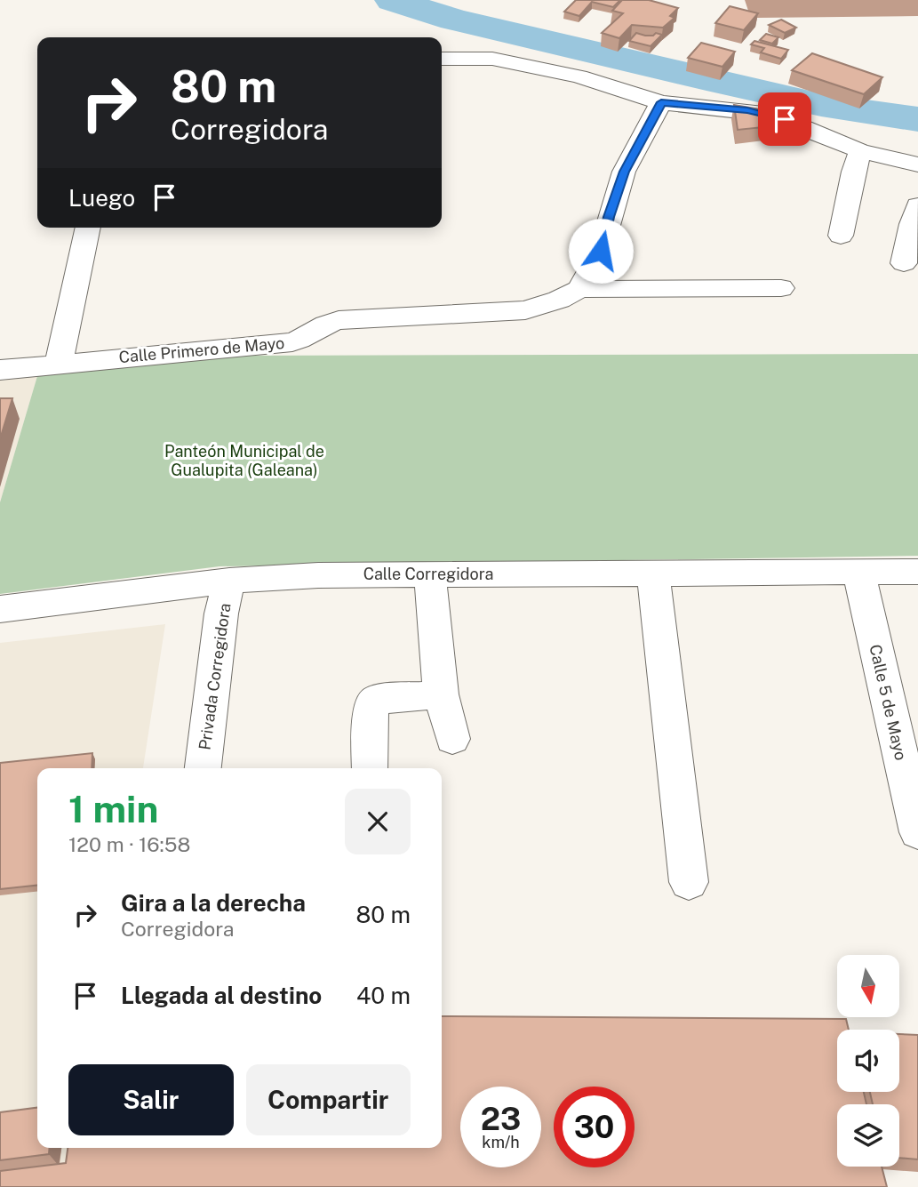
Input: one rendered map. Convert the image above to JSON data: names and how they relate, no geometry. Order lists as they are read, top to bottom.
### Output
{
  "streets": {
    "street": [
      "Calle Primero de Mayo",
      "Calle Corregidora",
      "Privada Corregidora",
      "Calle 5 de Mayo"
    ]
  },
  "crossings": [
    ["Calle Corregidora", "Privada Corregidora"],
    ["Calle Corregidora", "Calle 5 de Mayo"]
  ],
  "parks": ["Panteón Municipal de Gualupita (Galeana)"],
  "north": "bottom",
  "page": {
    "turn": ["80 m", "Corregidora"],
    "then": "Luego",
    "heading": ["1 min", "120 m · 16:58"],
    "list": [
      {
        "name": "Gira a la derecha",
        "note": "Corregidora",
        "value": "80 m"
      },
      {
        "name": "Llegada al destino",
        "value": "40 m"
      }
    ],
    "buttons": ["Salir", "Compartir"],
    "speed": "23 km/h",
    "limit": "30"
  }
}
